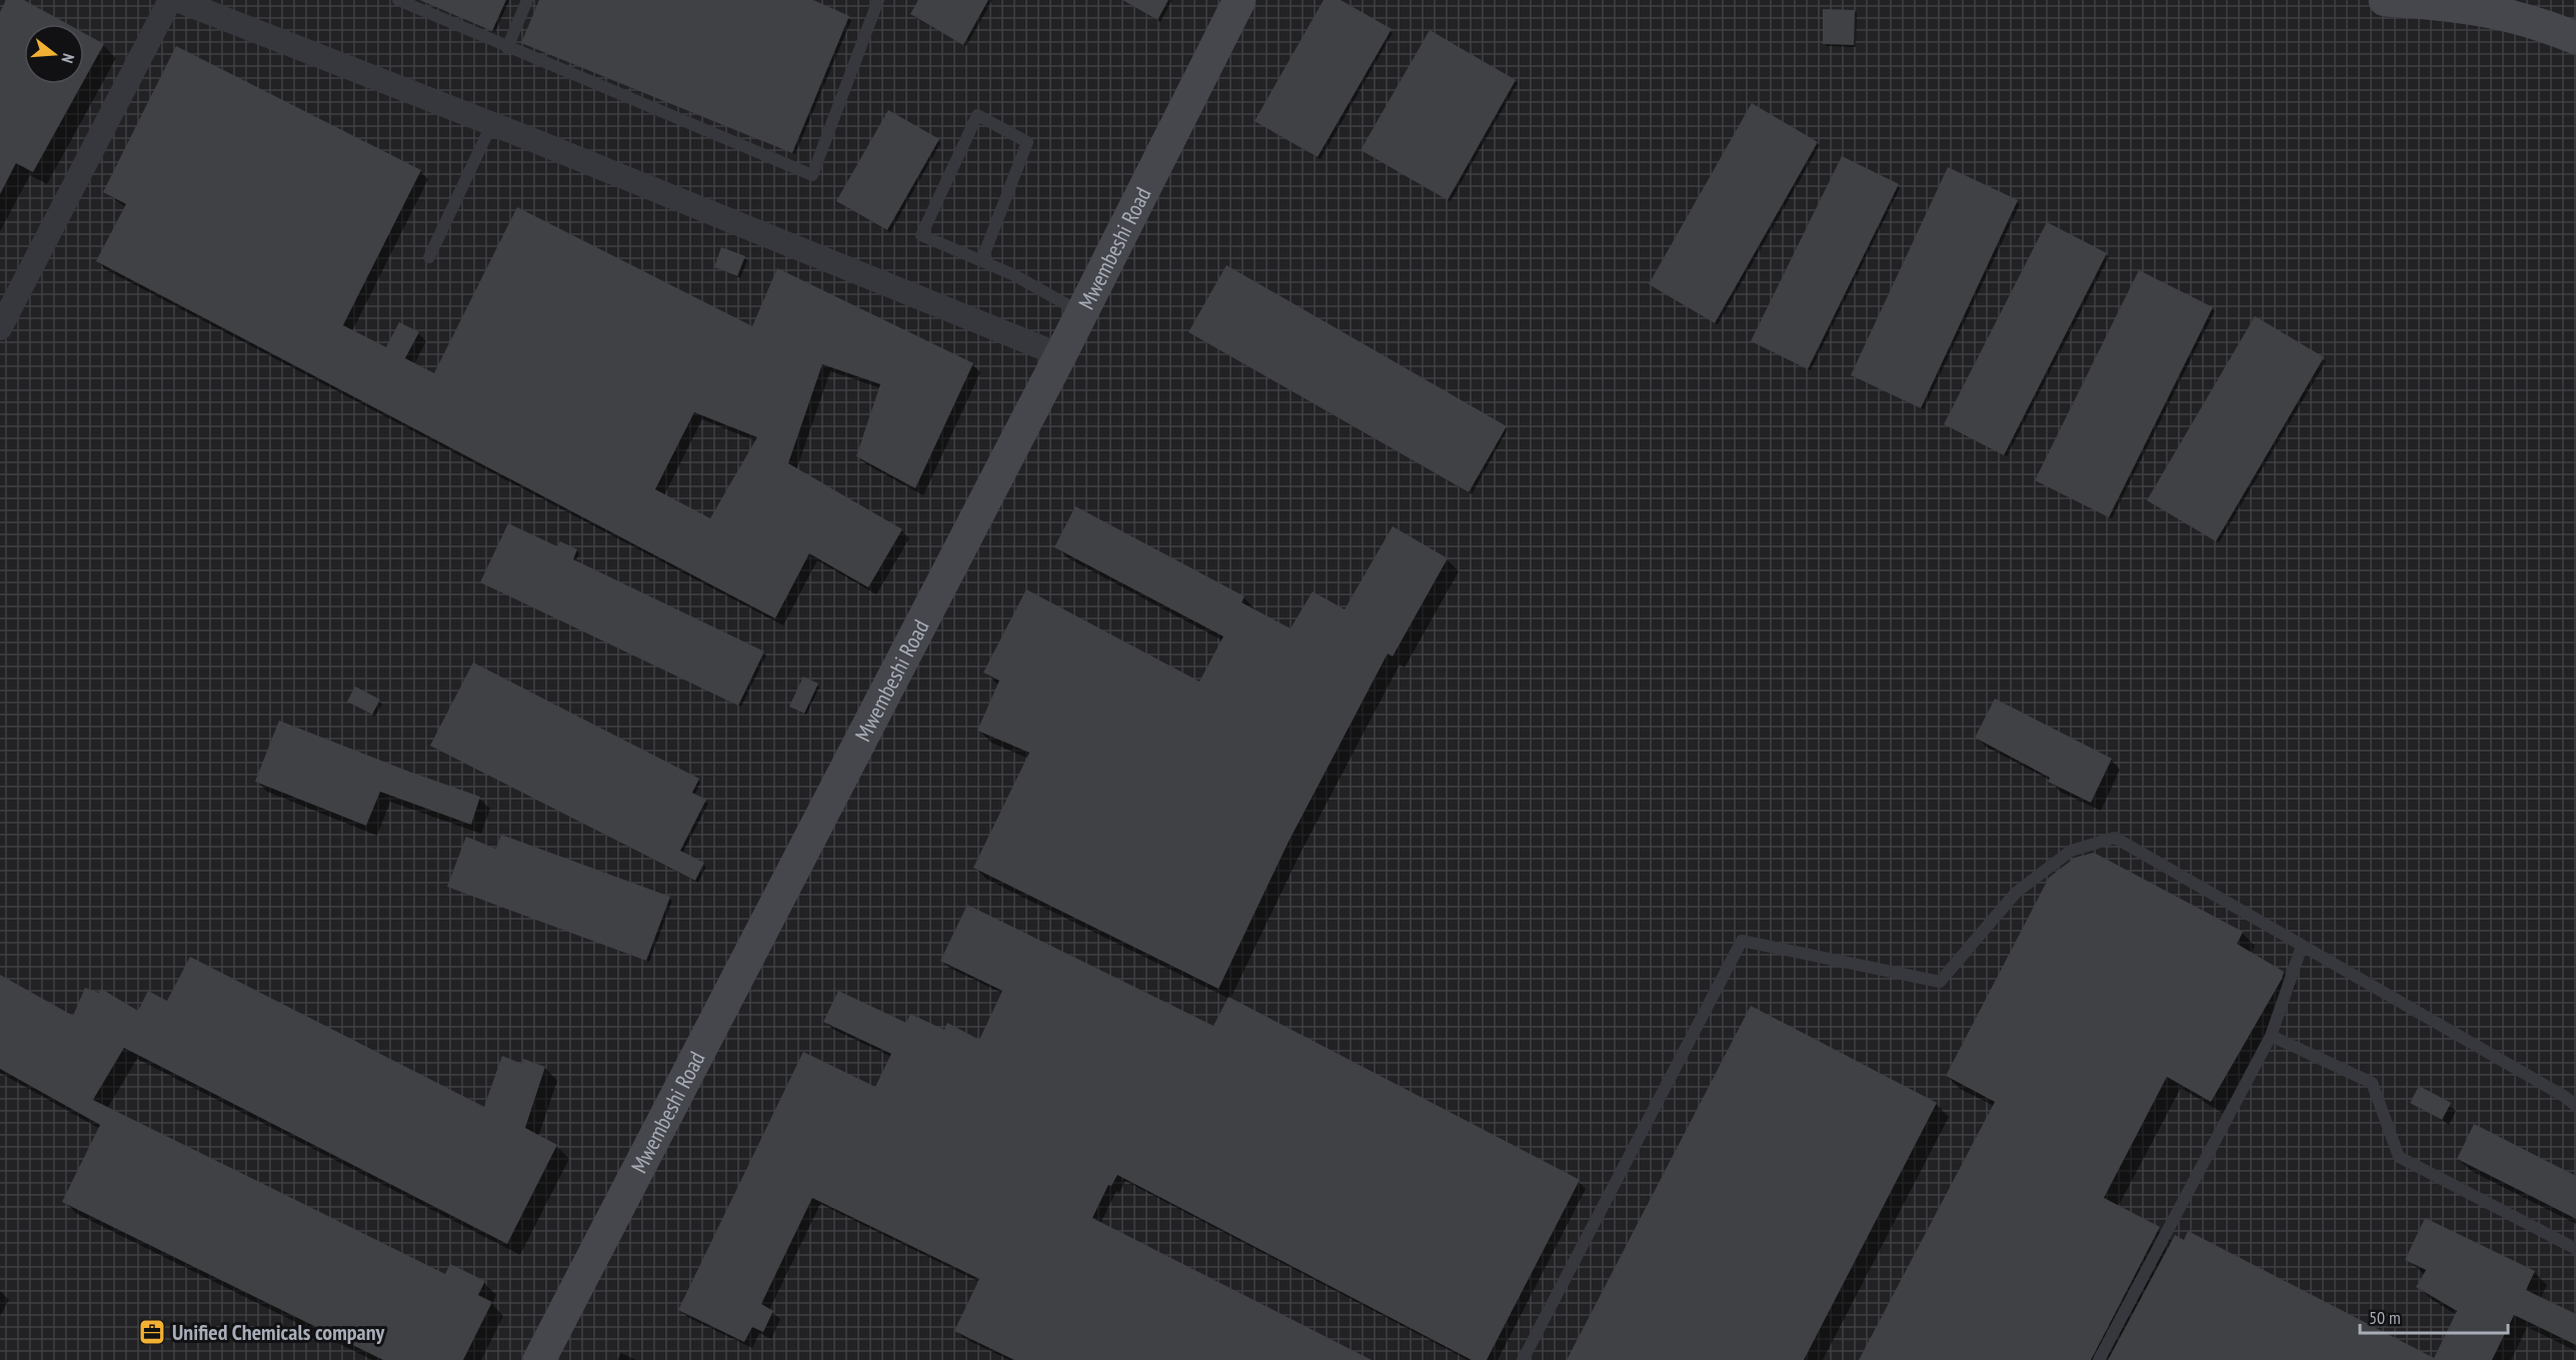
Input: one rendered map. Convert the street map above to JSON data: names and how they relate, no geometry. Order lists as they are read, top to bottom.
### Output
{
  "streets": {
    "street": ["Mwembeshi Road"]
  },
  "places": {
    "office": ["Unified Chemicals company"]
  },
  "scale_bar": "50 m",
  "north": "right"
}
